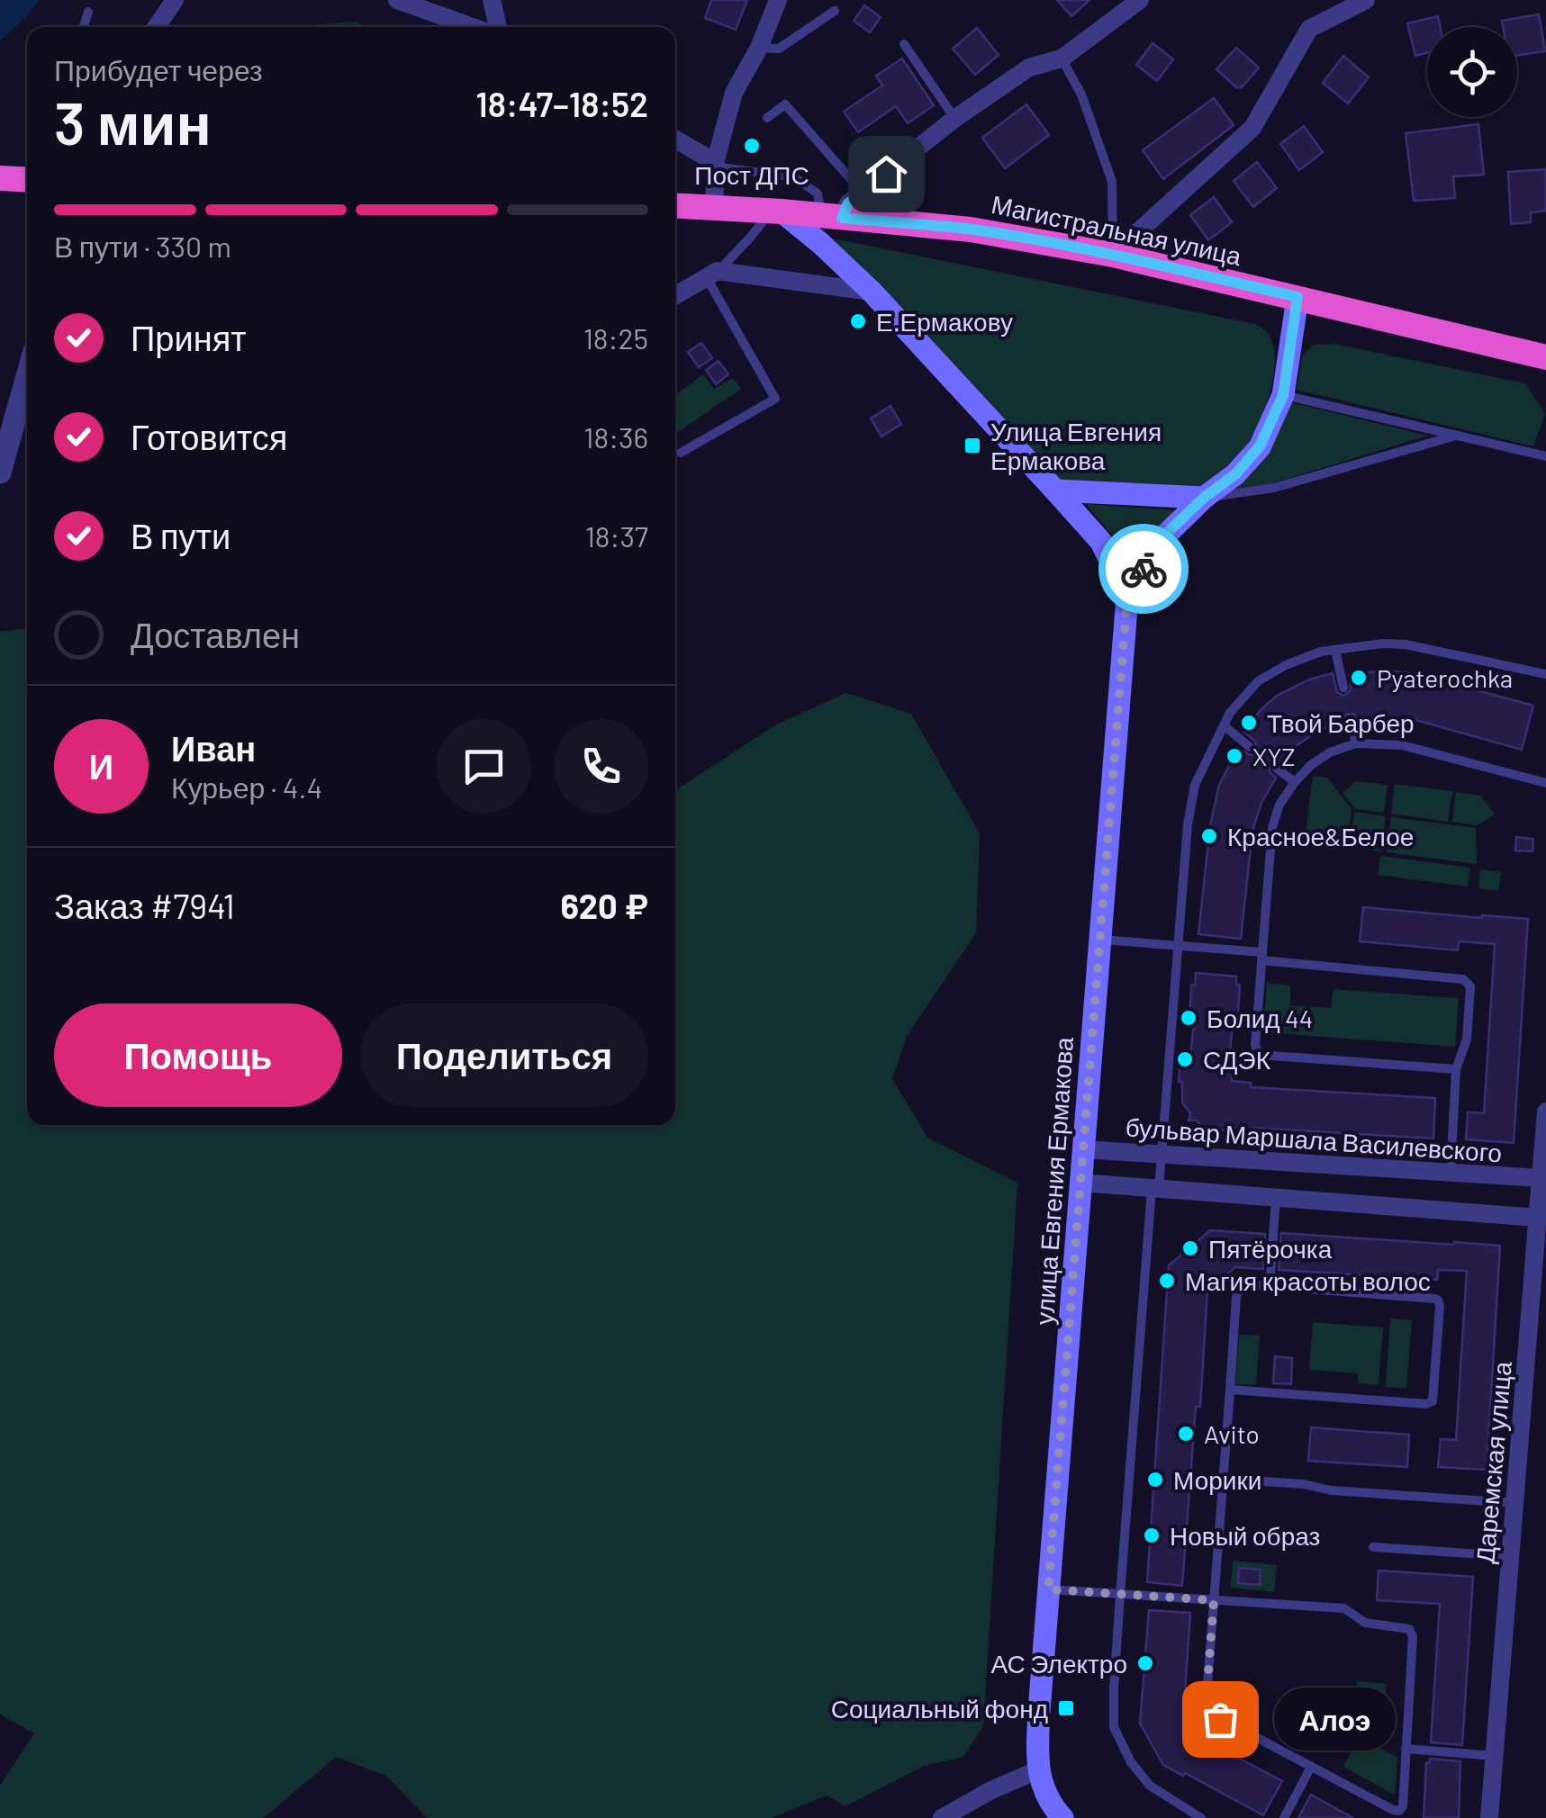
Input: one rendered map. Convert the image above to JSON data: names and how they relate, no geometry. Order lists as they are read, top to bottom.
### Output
{
  "streets": {
    "highway": ["Магистральная улица"],
    "main road": ["улица Евгения Ермакова"],
    "street": ["бульвар Маршала Василевского", "Даремская улица"]
  },
  "crossings": [
    ["Магистральная улица", "улица Евгения Ермакова"],
    ["бульвар Маршала Василевского", "улица Евгения Ермакова"],
    ["бульвар Маршала Василевского", "Даремская улица"]
  ],
  "places": {
    "other": [
      "Пост ДПС",
      "Е.Ермакову",
      "Pyaterochka",
      "Твой Барбер",
      "XYZ",
      "Красное&Белое",
      "Болид 44",
      "СДЭК",
      "Пятёрочка",
      "Магия красоты волос",
      "Avito",
      "Морики",
      "Новый образ",
      "АС Электро",
      "Алоэ"
    ],
    "transit": ["Улица Евгения Ермакова", "Социальный фонд"]
  },
  "page": {
    "heading": ["3 мин", "Прибудет через", "18:47–18:52"],
    "panel": [
      "Иван",
      "Курьер · 4.4",
      "Заказ #7941",
      "620 ₽"
    ],
    "bar": "В пути · 330 m",
    "list": [
      ["Принят", "18:25"],
      ["Готовится", "18:36"],
      ["В пути", "18:37"],
      "Доставлен"
    ],
    "round": "И",
    "buttons": ["Помощь", "Поделиться"],
    "bubble": "Алоэ"
  }
}
